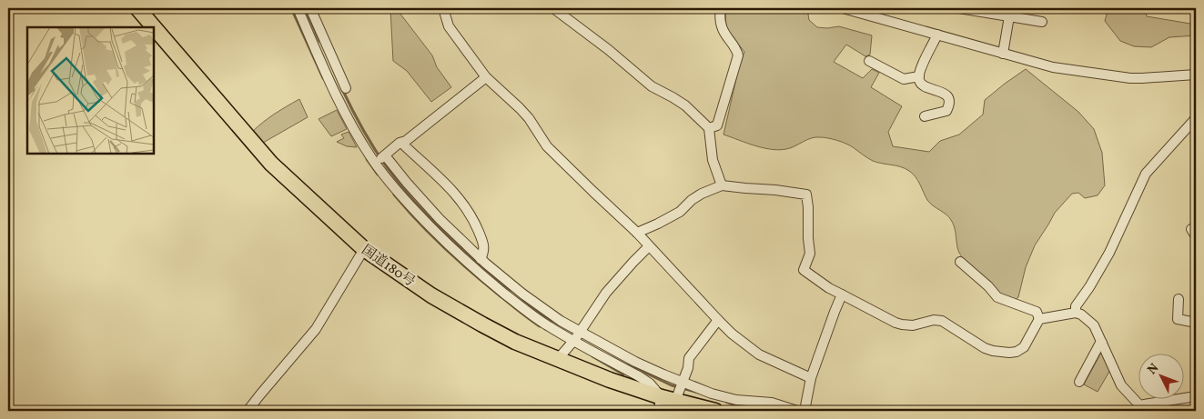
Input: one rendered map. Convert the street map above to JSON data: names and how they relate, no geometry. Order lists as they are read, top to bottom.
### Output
{
  "streets": {
    "highway": ["国道180号"]
  },
  "north": "top left"
}
